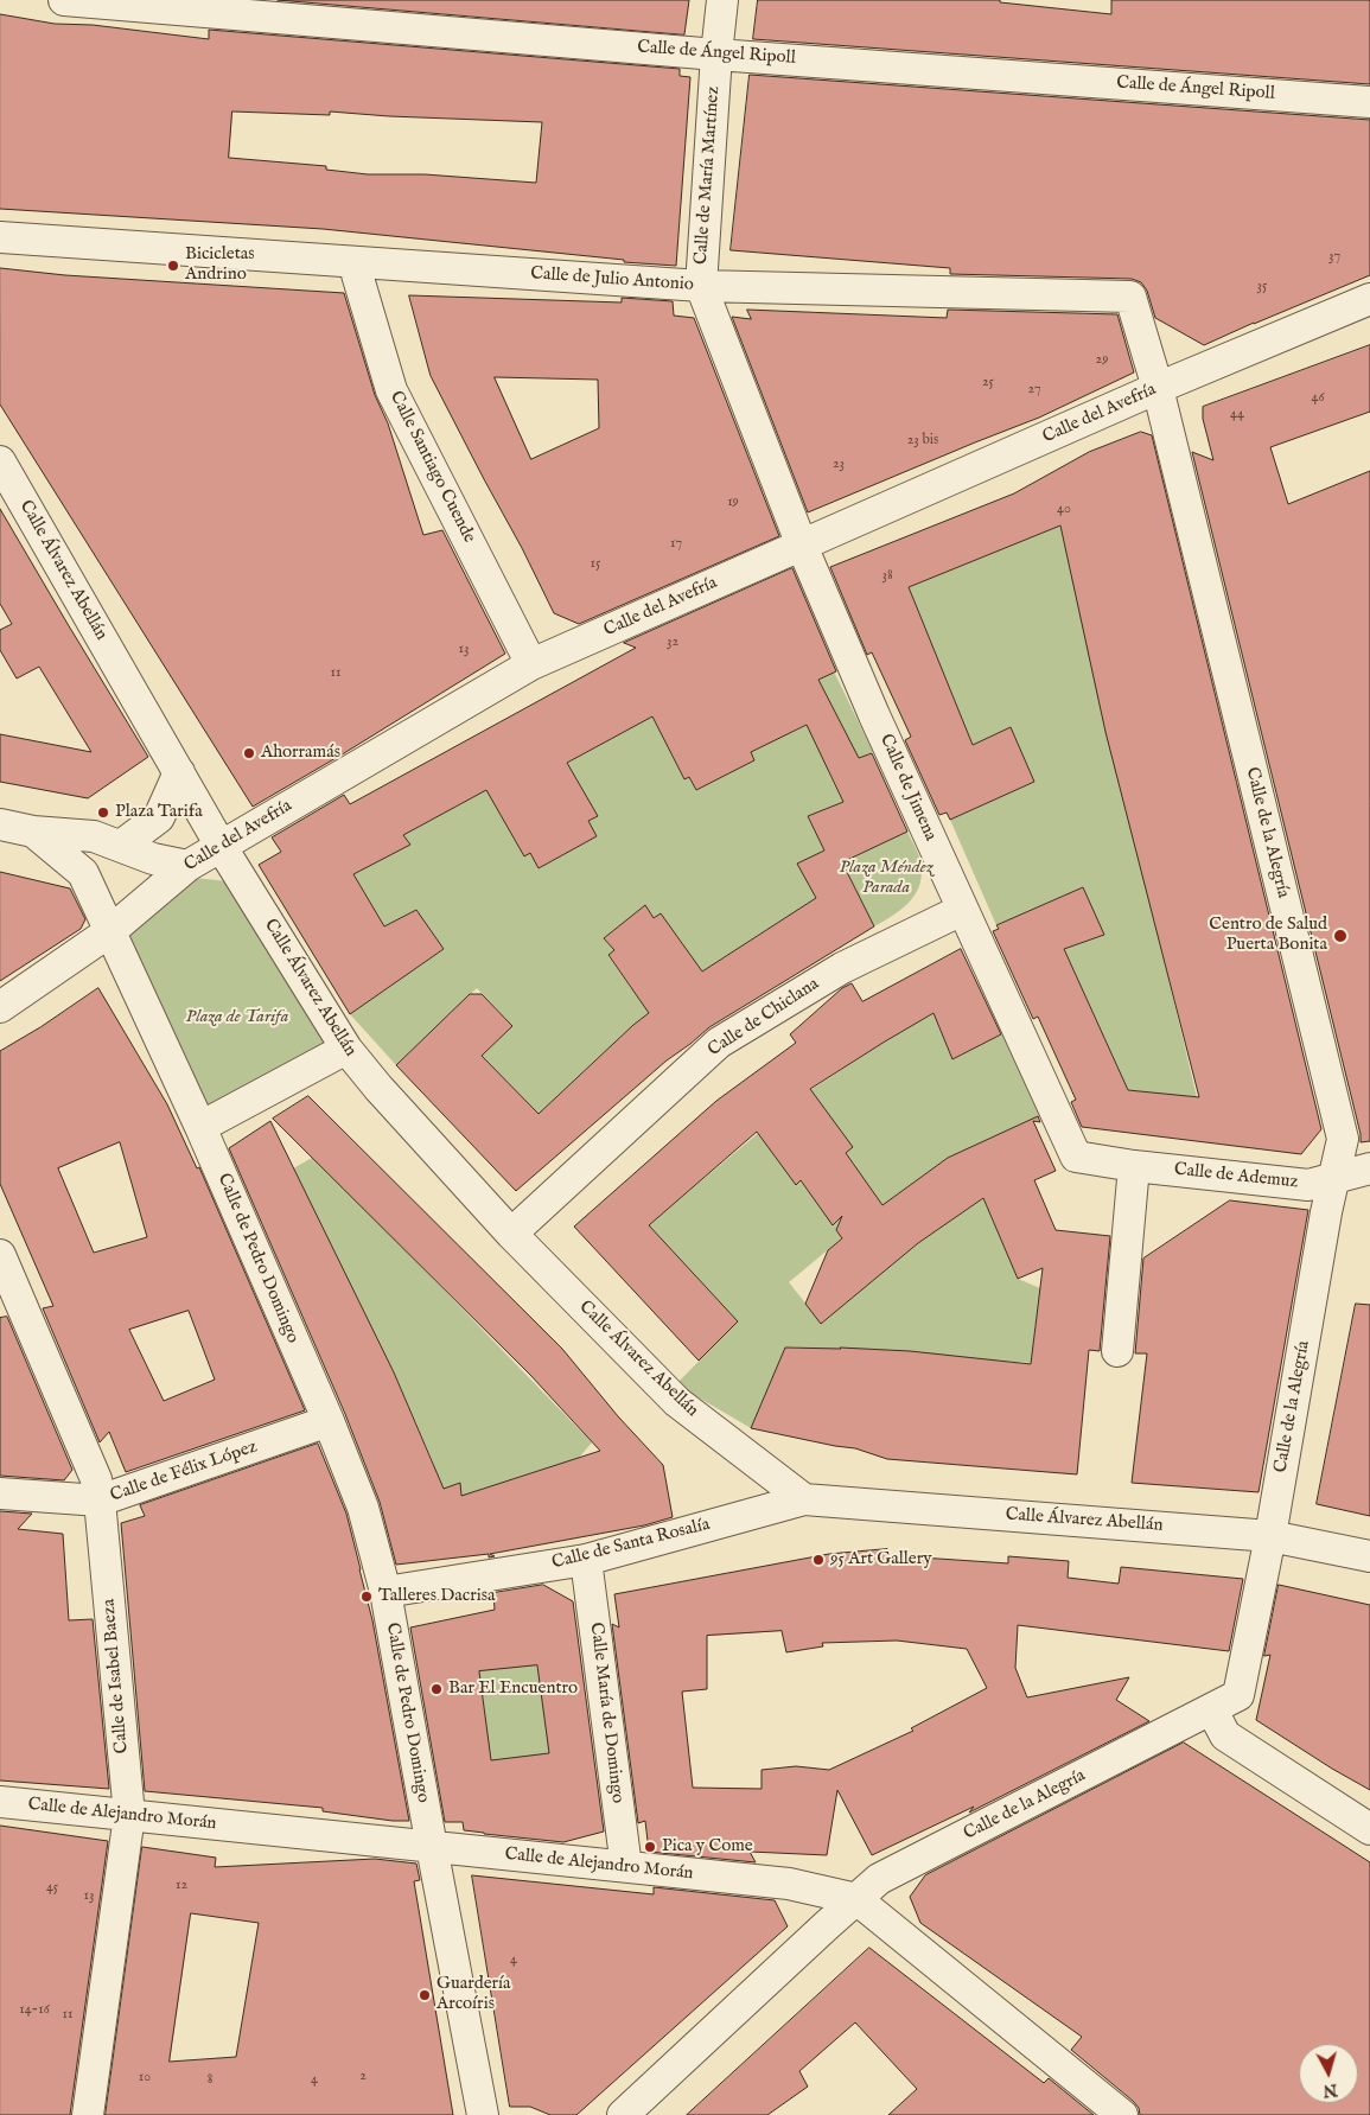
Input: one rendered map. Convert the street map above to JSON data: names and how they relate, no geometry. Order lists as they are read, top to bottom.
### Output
{
  "streets": {
    "street": [
      "Calle de Ángel Ripoll",
      "Calle de María Martínez",
      "Calle de Julio Antonio",
      "Calle del Avefría",
      "Calle Santiago Cuende",
      "Calle Álvarez Abellán",
      "Calle de Jimena",
      "Calle de la Alegría",
      "Calle de Chiclana",
      "Calle de Ademuz",
      "Calle de Pedro Domingo",
      "Calle de Félix López",
      "Calle de Santa Rosalía",
      "Calle de Isabel Baeza",
      "Calle María de Domingo",
      "Calle de Alejandro Morán"
    ]
  },
  "crossings": [
    ["Calle de Ángel Ripoll", "Calle de María Martínez"],
    ["Calle de María Martínez", "Calle de Julio Antonio"],
    ["Calle de María Martínez", "Calle del Avefría"],
    ["Calle de María Martínez", "Calle de Jimena"],
    ["Calle de Julio Antonio", "Calle del Avefría"],
    ["Calle de Julio Antonio", "Calle Santiago Cuende"],
    ["Calle de Julio Antonio", "Calle de la Alegría"],
    ["Calle del Avefría", "Calle Santiago Cuende"],
    ["Calle del Avefría", "Calle Álvarez Abellán"],
    ["Calle del Avefría", "Calle de Jimena"],
    ["Calle del Avefría", "Calle de la Alegría"],
    ["Calle Álvarez Abellán", "Calle de la Alegría"],
    ["Calle Álvarez Abellán", "Calle de Chiclana"],
    ["Calle Álvarez Abellán", "Calle de Santa Rosalía"],
    ["Calle de Jimena", "Calle de Chiclana"],
    ["Calle de Jimena", "Calle de Ademuz"],
    ["Calle de la Alegría", "Calle de Ademuz"],
    ["Calle de la Alegría", "Calle de Alejandro Morán"],
    ["Calle de Pedro Domingo", "Calle de Félix López"],
    ["Calle de Pedro Domingo", "Calle de Santa Rosalía"],
    ["Calle de Pedro Domingo", "Calle de Alejandro Morán"],
    ["Calle de Félix López", "Calle de Isabel Baeza"],
    ["Calle de Santa Rosalía", "Calle María de Domingo"],
    ["Calle de Isabel Baeza", "Calle de Alejandro Morán"],
    ["Calle María de Domingo", "Calle de Alejandro Morán"]
  ],
  "parks": ["Plaza Méndez Parada", "Plaza de Tarifa"],
  "places": [
    "Bicicletas Andrino",
    "Ahorramás",
    "Plaza Tarifa",
    "Centro de Salud Puerta Bonita",
    "95 Art Gallery",
    "Talleres Dacrisa",
    "Bar El Encuentro",
    "Pica y Come",
    "Guardería Arcoíris"
  ],
  "house_numbers": [
    "37",
    "35",
    "29",
    "25",
    "27",
    "46",
    "44",
    "23 bis",
    "23",
    "19",
    "40",
    "17",
    "15",
    "38",
    "32",
    "13",
    "11",
    "12",
    "45",
    "13",
    "4",
    "14-16",
    "11",
    "2",
    "10",
    "8",
    "4"
  ],
  "north": "bottom"
}
